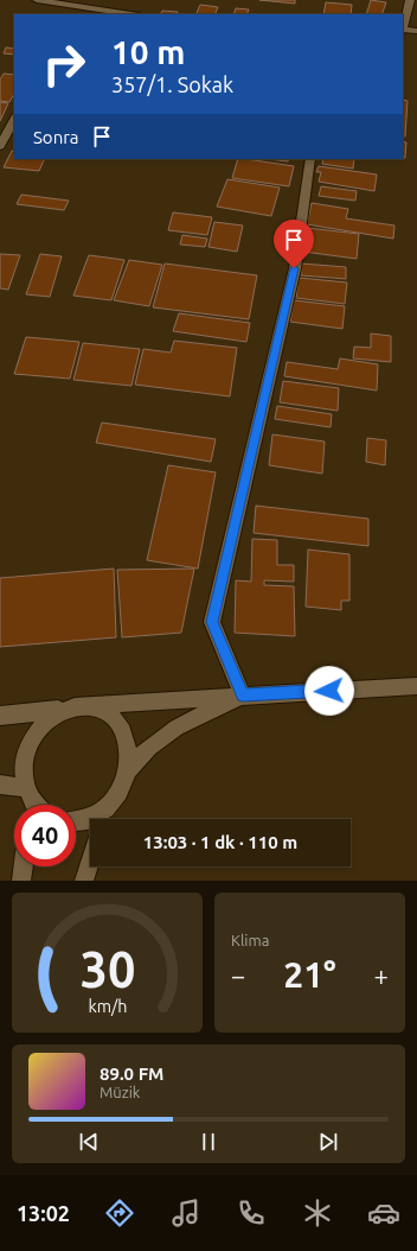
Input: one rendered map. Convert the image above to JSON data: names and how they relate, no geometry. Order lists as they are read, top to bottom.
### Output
{
  "page": {
    "turn": ["10 m", "357/1. Sokak"],
    "then": "Sonra",
    "limit": "40",
    "trip": "13:03 · 1 dk · 110 m",
    "tile": "Klima",
    "heat": ["−", "21°", "+"],
    "song": ["89.0 FM", "Müzik"],
    "tabs": "13:02",
    "gauge": ["30", "km/h"]
  }
}
